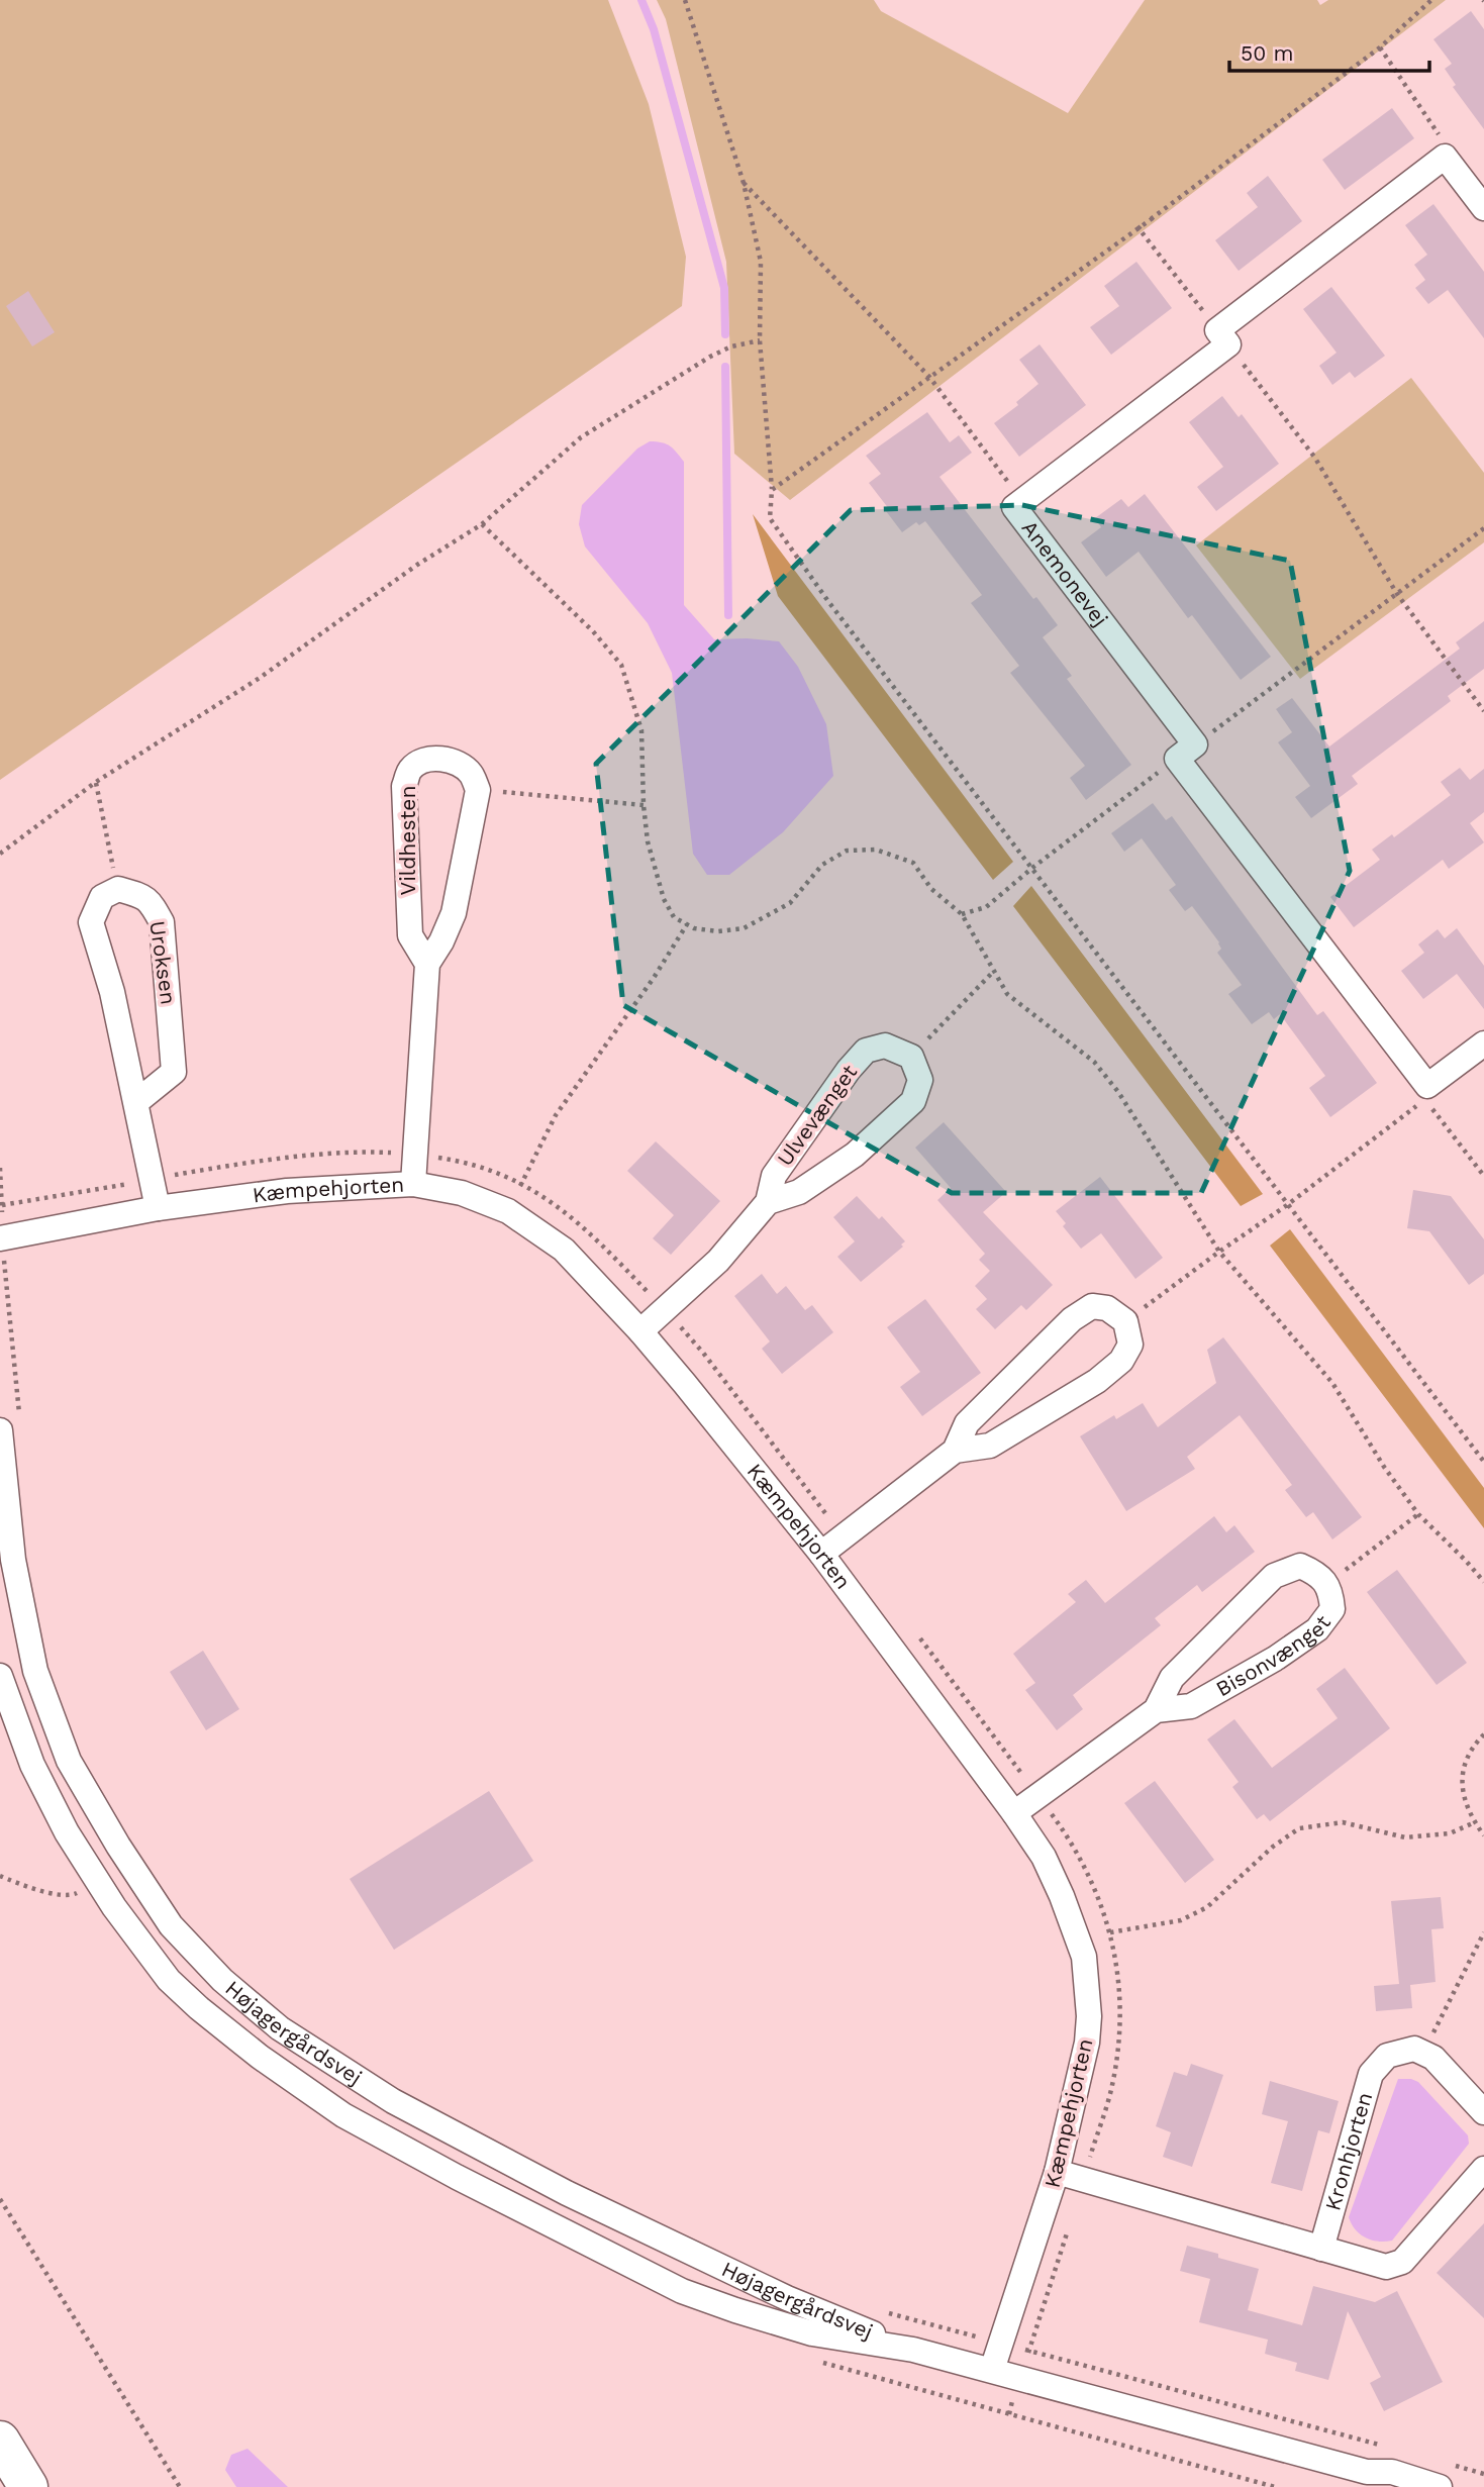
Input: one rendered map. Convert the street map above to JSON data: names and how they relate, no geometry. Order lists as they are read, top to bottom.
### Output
{
  "streets": {
    "street": [
      "Anemonevej",
      "Vildhesten",
      "Uroksen",
      "Ulvevænget",
      "Kæmpehjorten",
      "Bisonvænget",
      "Højagergårdsvej",
      "Kronhjorten"
    ]
  },
  "crossings": [
    ["Ulvevænget", "Kæmpehjorten"],
    ["Kæmpehjorten", "Bisonvænget"],
    ["Kæmpehjorten", "Højagergårdsvej"]
  ],
  "scale_bar": "50 m"
}
